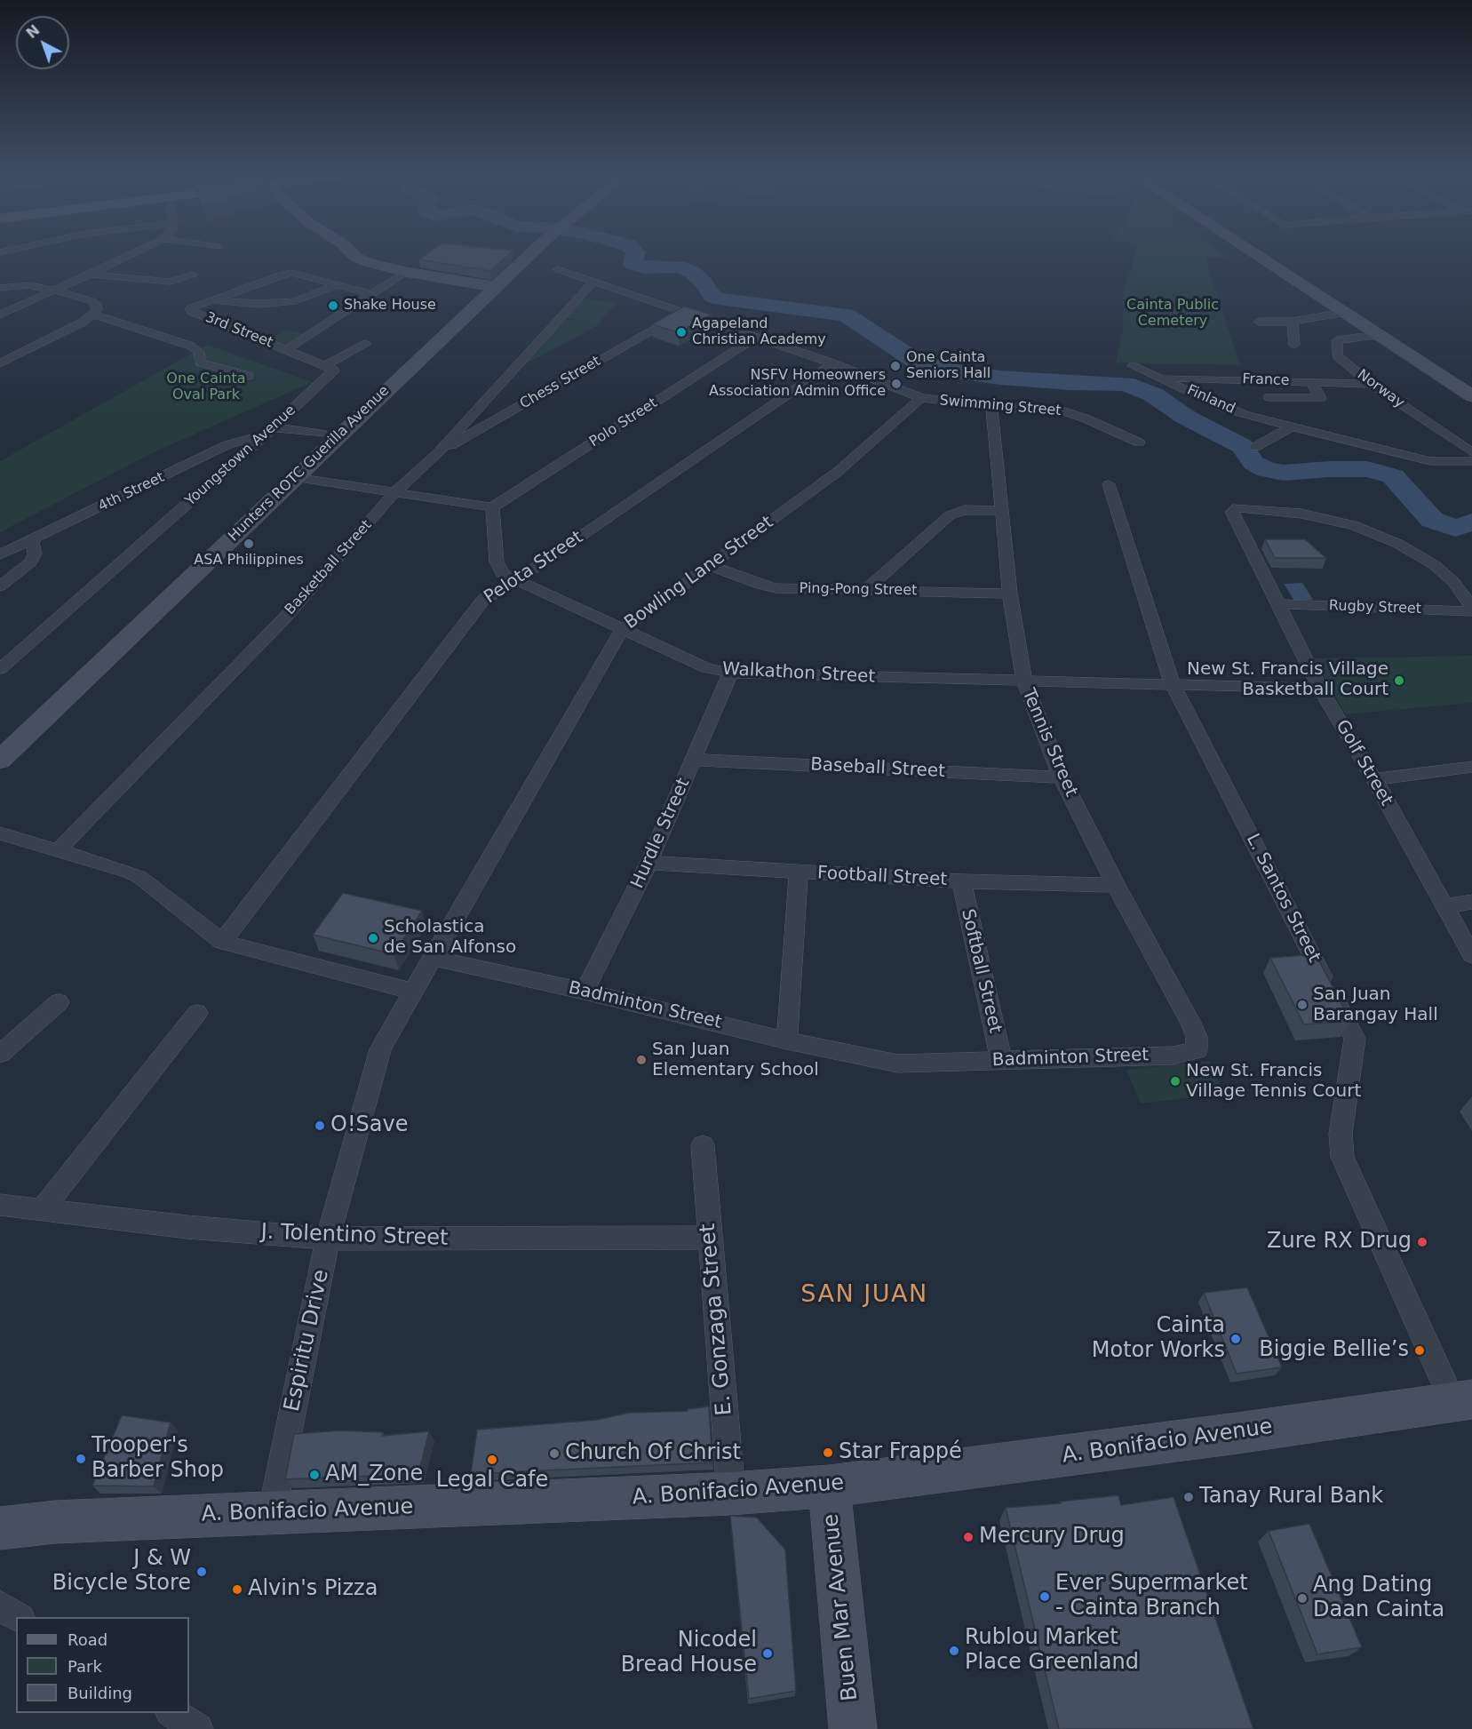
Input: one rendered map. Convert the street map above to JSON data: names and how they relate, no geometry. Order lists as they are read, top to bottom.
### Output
{
  "streets": {
    "street": [
      "3rd Street",
      "France",
      "Chess Street",
      "Norway",
      "Finland",
      "Swimming Street",
      "Polo Street",
      "Youngstown Avenue",
      "Hunters ROTC Guerilla Avenue",
      "4th Street",
      "Basketball Street",
      "Pelota Street",
      "Bowling Lane Street",
      "Ping-Pong Street",
      "Rugby Street",
      "Walkathon Street",
      "Tennis Street",
      "Golf Street",
      "Baseball Street",
      "Hurdle Street",
      "Football Street",
      "L. Santos Street",
      "Softball Street",
      "Badminton Street",
      "J. Tolentino Street",
      "E. Gonzaga Street",
      "Espiritu Drive",
      "A. Bonifacio Avenue",
      "Buen Mar Avenue"
    ]
  },
  "crossings": [
    ["France", "Norway"],
    ["France", "Finland"],
    ["Chess Street", "Swimming Street"],
    ["Chess Street", "Basketball Street"],
    ["Swimming Street", "Polo Street"],
    ["Swimming Street", "Basketball Street"],
    ["Swimming Street", "Pelota Street"],
    ["Swimming Street", "Bowling Lane Street"],
    ["Swimming Street", "Tennis Street"],
    ["Polo Street", "Walkathon Street"],
    ["Youngstown Avenue", "4th Street"],
    ["Basketball Street", "Badminton Street"],
    ["Pelota Street", "Walkathon Street"],
    ["Pelota Street", "Badminton Street"],
    ["Bowling Lane Street", "Ping-Pong Street"],
    ["Bowling Lane Street", "Walkathon Street"],
    ["Bowling Lane Street", "Badminton Street"],
    ["Bowling Lane Street", "Espiritu Drive"],
    ["Ping-Pong Street", "Tennis Street"],
    ["Rugby Street", "Golf Street"],
    ["Walkathon Street", "Tennis Street"],
    ["Walkathon Street", "Golf Street"],
    ["Walkathon Street", "Hurdle Street"],
    ["Walkathon Street", "L. Santos Street"],
    ["Tennis Street", "Baseball Street"],
    ["Tennis Street", "Football Street"],
    ["Tennis Street", "Badminton Street"],
    ["Baseball Street", "Hurdle Street"],
    ["Hurdle Street", "Football Street"],
    ["Hurdle Street", "Badminton Street"],
    ["Football Street", "Softball Street"],
    ["L. Santos Street", "A. Bonifacio Avenue"],
    ["Softball Street", "Badminton Street"],
    ["Badminton Street", "Espiritu Drive"],
    ["J. Tolentino Street", "E. Gonzaga Street"],
    ["J. Tolentino Street", "Espiritu Drive"],
    ["E. Gonzaga Street", "A. Bonifacio Avenue"],
    ["Espiritu Drive", "A. Bonifacio Avenue"],
    ["A. Bonifacio Avenue", "Buen Mar Avenue"]
  ],
  "districts": ["SAN JUAN"],
  "parks": ["Cainta Public Cemetery", "One Cainta Oval Park"],
  "places": [
    "Shake House",
    "Agapeland Christian Academy",
    "One Cainta Seniors Hall",
    "NSFV Homeowners Association Admin Office",
    "ASA Philippines",
    "New St. Francis Village Basketball Court",
    "Scholastica de San Alfonso",
    "San Juan Barangay Hall",
    "San Juan Elementary School",
    "New St. Francis Village Tennis Court",
    "O!Save",
    "Zure RX Drug",
    "Cainta Motor Works",
    "Biggie Bellie’s",
    "Star Frappé",
    "Church Of Christ",
    "Trooper's Barber Shop",
    "Legal Cafe",
    "AM_Zone",
    "Tanay Rural Bank",
    "Mercury Drug",
    "J & W Bicycle Store",
    "Alvin's Pizza",
    "Ever Supermarket - Cainta Branch",
    "Ang Dating Daan Cainta",
    "Rublou Market Place Greenland",
    "Nicodel Bread House"
  ],
  "legend": ["Road", "Park", "Building"],
  "north": "top left"
}
